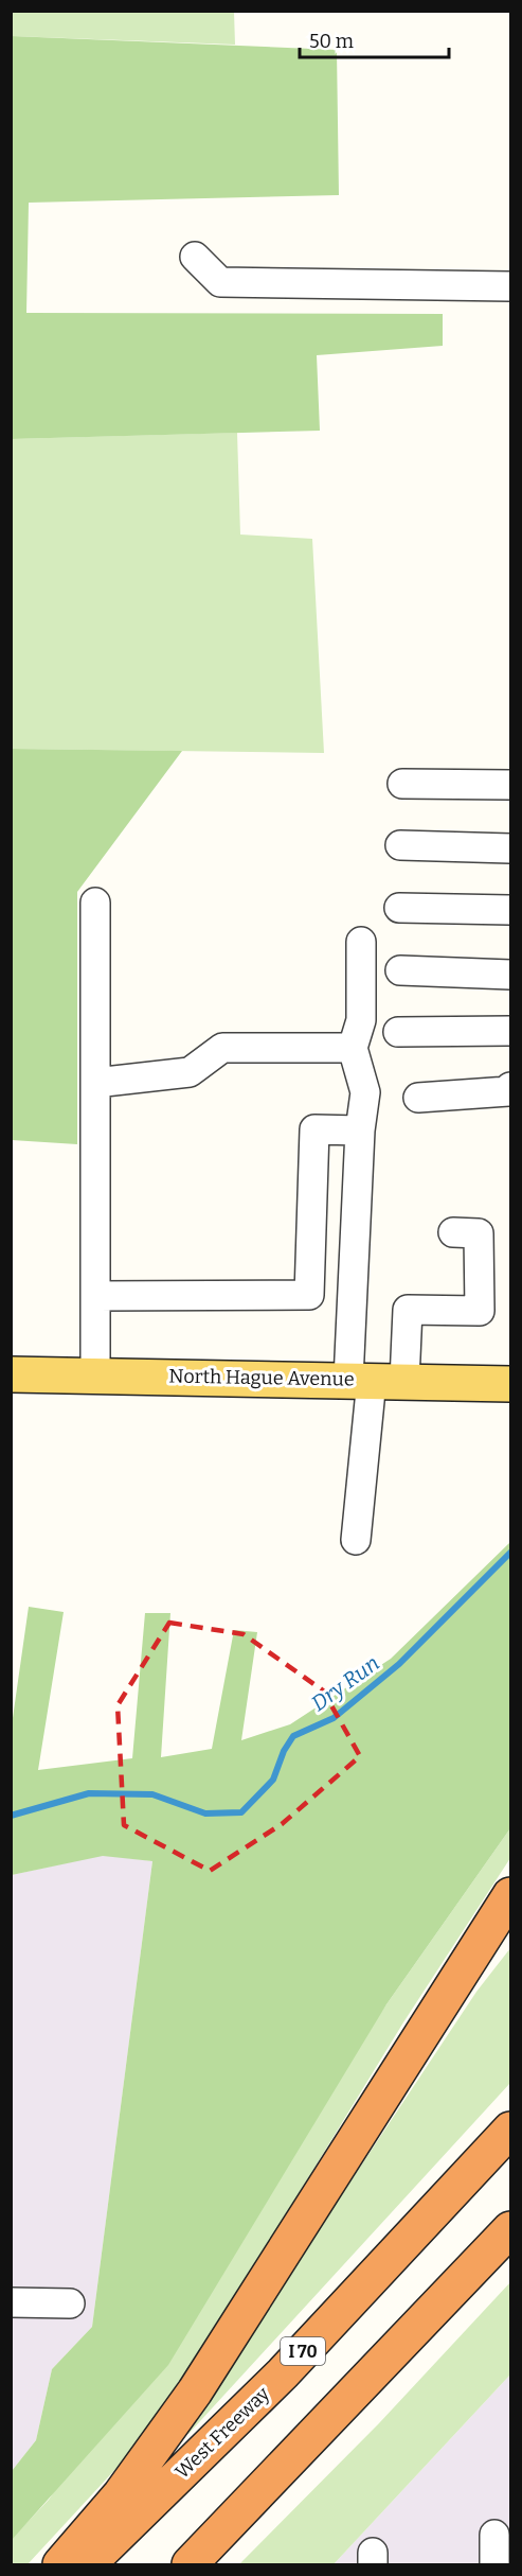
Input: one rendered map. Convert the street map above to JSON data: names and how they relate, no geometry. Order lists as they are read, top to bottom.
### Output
{
  "streets": {
    "highway": ["I 70", "West Freeway"],
    "main road": ["North Hague Avenue"]
  },
  "water": ["Dry Run"],
  "scale_bar": "50 m"
}
